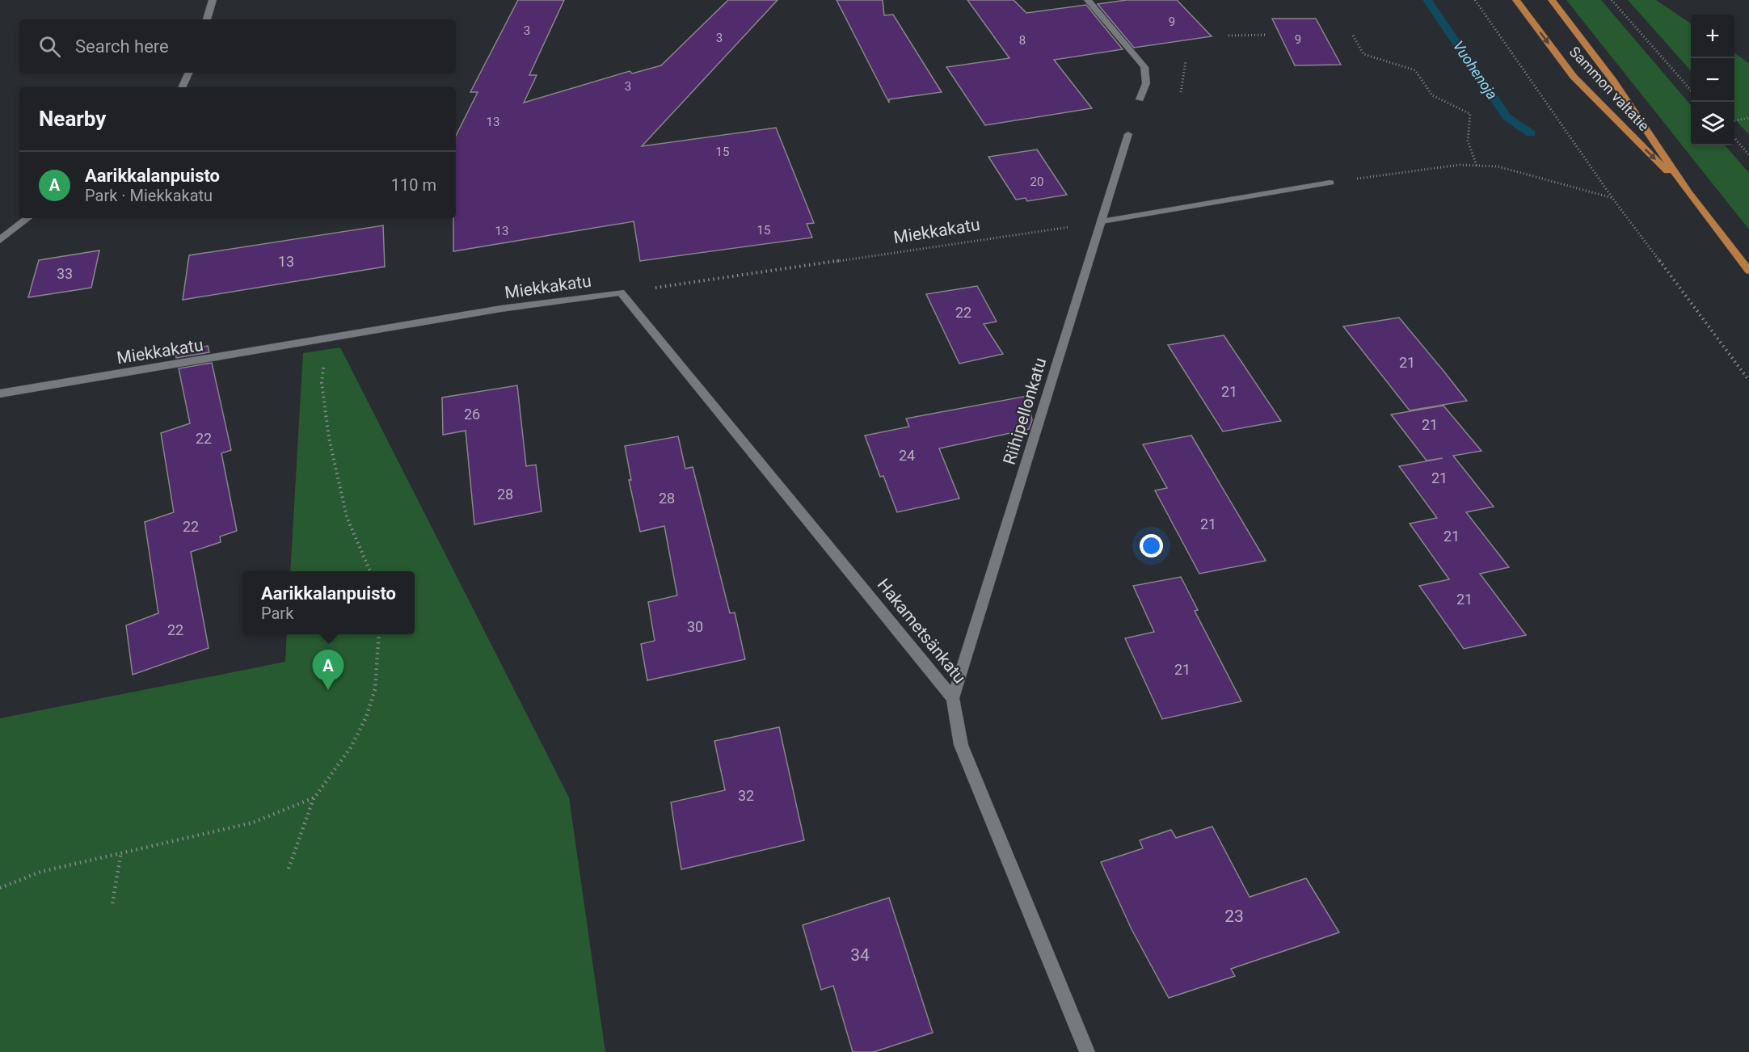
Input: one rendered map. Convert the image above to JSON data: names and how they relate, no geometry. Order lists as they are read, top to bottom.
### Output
{
  "streets": {
    "main road": ["Sammon valtatie"],
    "street": ["Miekkakatu", "Riihipellonkatu", "Hakametsänkatu"]
  },
  "crossings": [
    ["Miekkakatu", "Riihipellonkatu"],
    ["Miekkakatu", "Hakametsänkatu"],
    ["Riihipellonkatu", "Hakametsänkatu"]
  ],
  "water": ["Vuohenoja"],
  "house_numbers": [
    "9",
    "3",
    "3",
    "9",
    "8",
    "3",
    "13",
    "15",
    "20",
    "15",
    "13",
    "13",
    "33",
    "22",
    "21",
    "21",
    "26",
    "21",
    "22",
    "24",
    "21",
    "28",
    "28",
    "21",
    "22",
    "21",
    "21",
    "30",
    "22",
    "21",
    "32",
    "23",
    "34"
  ],
  "page": {
    "map_buttons": ["+", "−"],
    "search": "Search here",
    "heading": "Nearby",
    "list": [
      {
        "mark": "A",
        "name": "Aarikkalanpuisto",
        "note": "Park · Miekkakatu",
        "value": "110 m"
      }
    ],
    "popup": ["Aarikkalanpuisto", "Park"],
    "pins": "A"
  }
}
